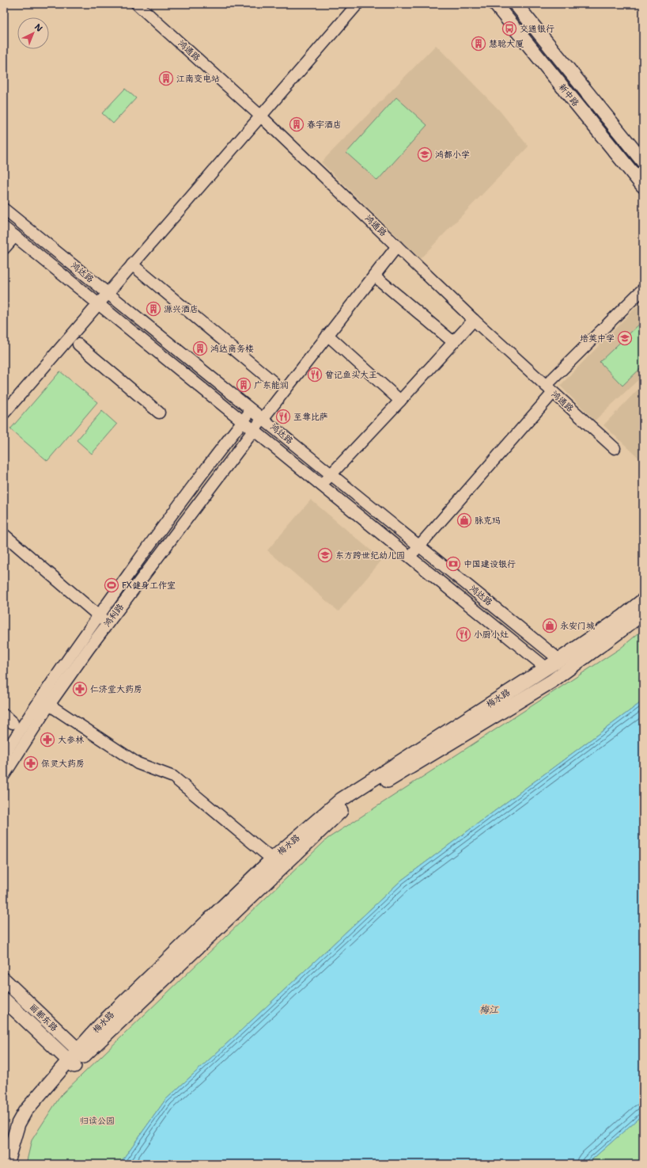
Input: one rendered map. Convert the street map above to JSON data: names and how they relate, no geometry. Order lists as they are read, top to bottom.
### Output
{
  "streets": {
    "main road": ["新中路", "梅水路", "丽都东路"],
    "street": ["鸿通路", "鸿达路", "鸿利路"]
  },
  "crossings": [
    ["鸿通路", "鸿利路"],
    ["鸿达路", "鸿利路"],
    ["鸿达路", "梅水路"],
    ["梅水路", "丽都东路"]
  ],
  "water": ["梅江"],
  "parks": ["归读公园"],
  "places": {
    "bus stop": ["交通银行"],
    "building": [
      "慧聪大厦",
      "江南变电站",
      "春宇酒店",
      "源兴酒店",
      "鸿达商务楼",
      "广东能润"
    ],
    "school or university": ["鸿都小学", "培英中学", "东方跨世纪幼儿园"],
    "restaurant": ["曾记鱼头大王", "至尊比萨", "小厨小灶"],
    "shop": ["脉克玛", "永安门城"],
    "bank": ["中国建设银行"],
    "sports": ["FX健身工作室"],
    "pharmacy": ["仁济堂大药房", "大参林", "保灵大药房"]
  },
  "north": "top right"
}
